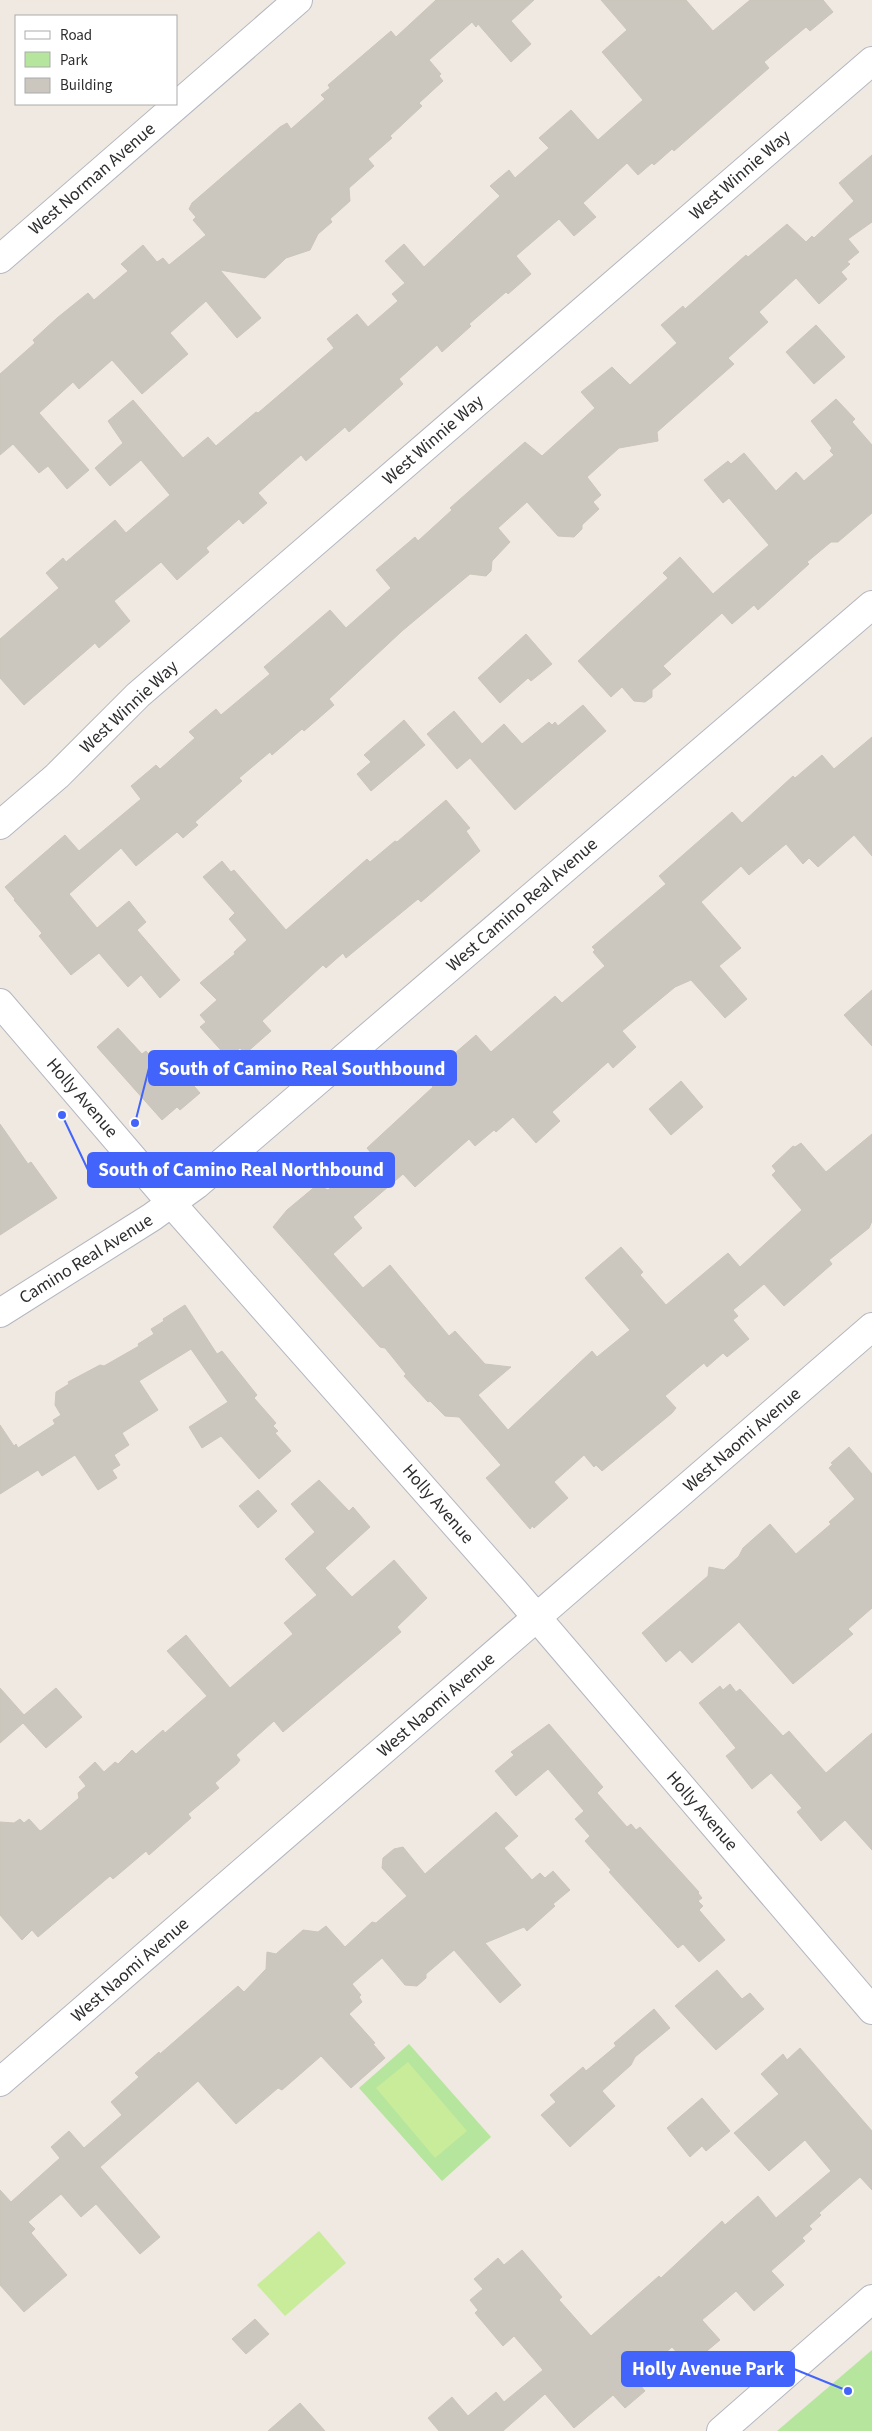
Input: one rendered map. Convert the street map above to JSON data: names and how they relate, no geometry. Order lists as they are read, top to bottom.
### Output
{
  "streets": {
    "street": [
      "West Winnie Way",
      "West Norman Avenue",
      "West Camino Real Avenue",
      "Holly Avenue",
      "Camino Real Avenue",
      "West Naomi Avenue"
    ]
  },
  "crossings": [
    ["West Camino Real Avenue", "Holly Avenue"],
    ["West Camino Real Avenue", "Camino Real Avenue"],
    ["Holly Avenue", "Camino Real Avenue"],
    ["Holly Avenue", "West Naomi Avenue"]
  ],
  "places": ["South of Camino Real Northbound", "South of Camino Real Southbound", "Holly Avenue Park"],
  "legend": ["Road", "Park", "Building"]
}
